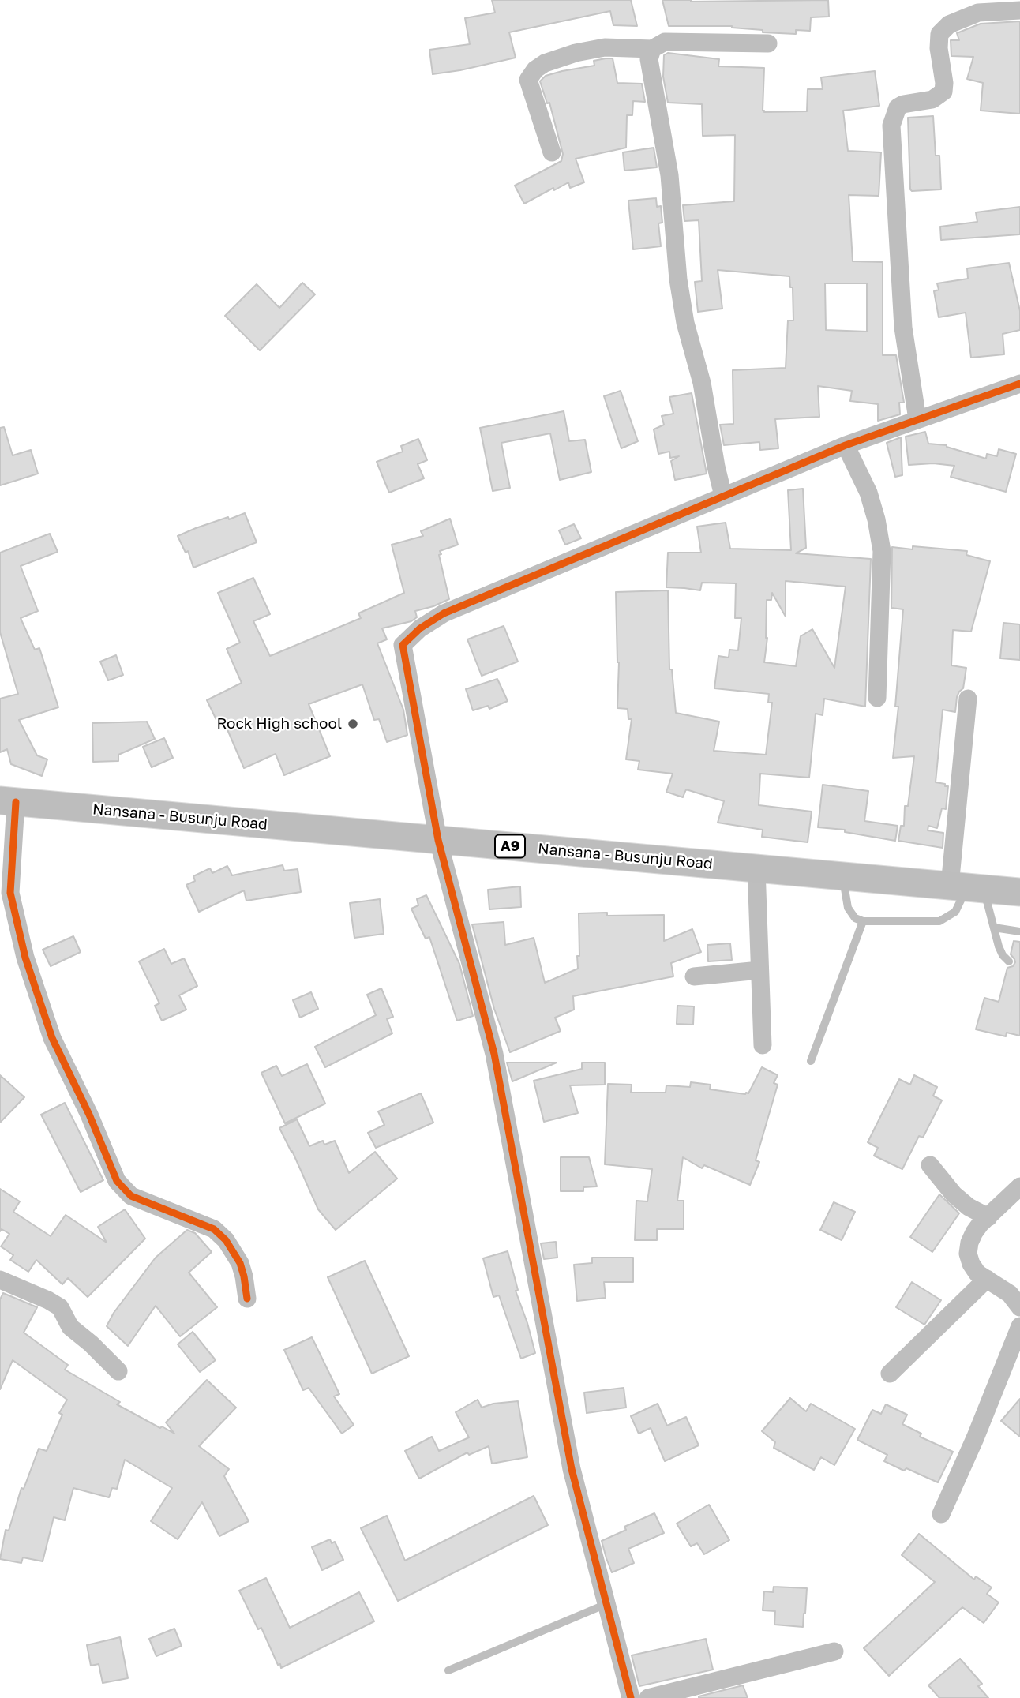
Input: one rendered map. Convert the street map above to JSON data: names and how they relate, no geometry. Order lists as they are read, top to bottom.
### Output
{
  "streets": {
    "main road": ["Nansana - Busunju Road", "A9"]
  },
  "places": ["Rock High school"]
}
